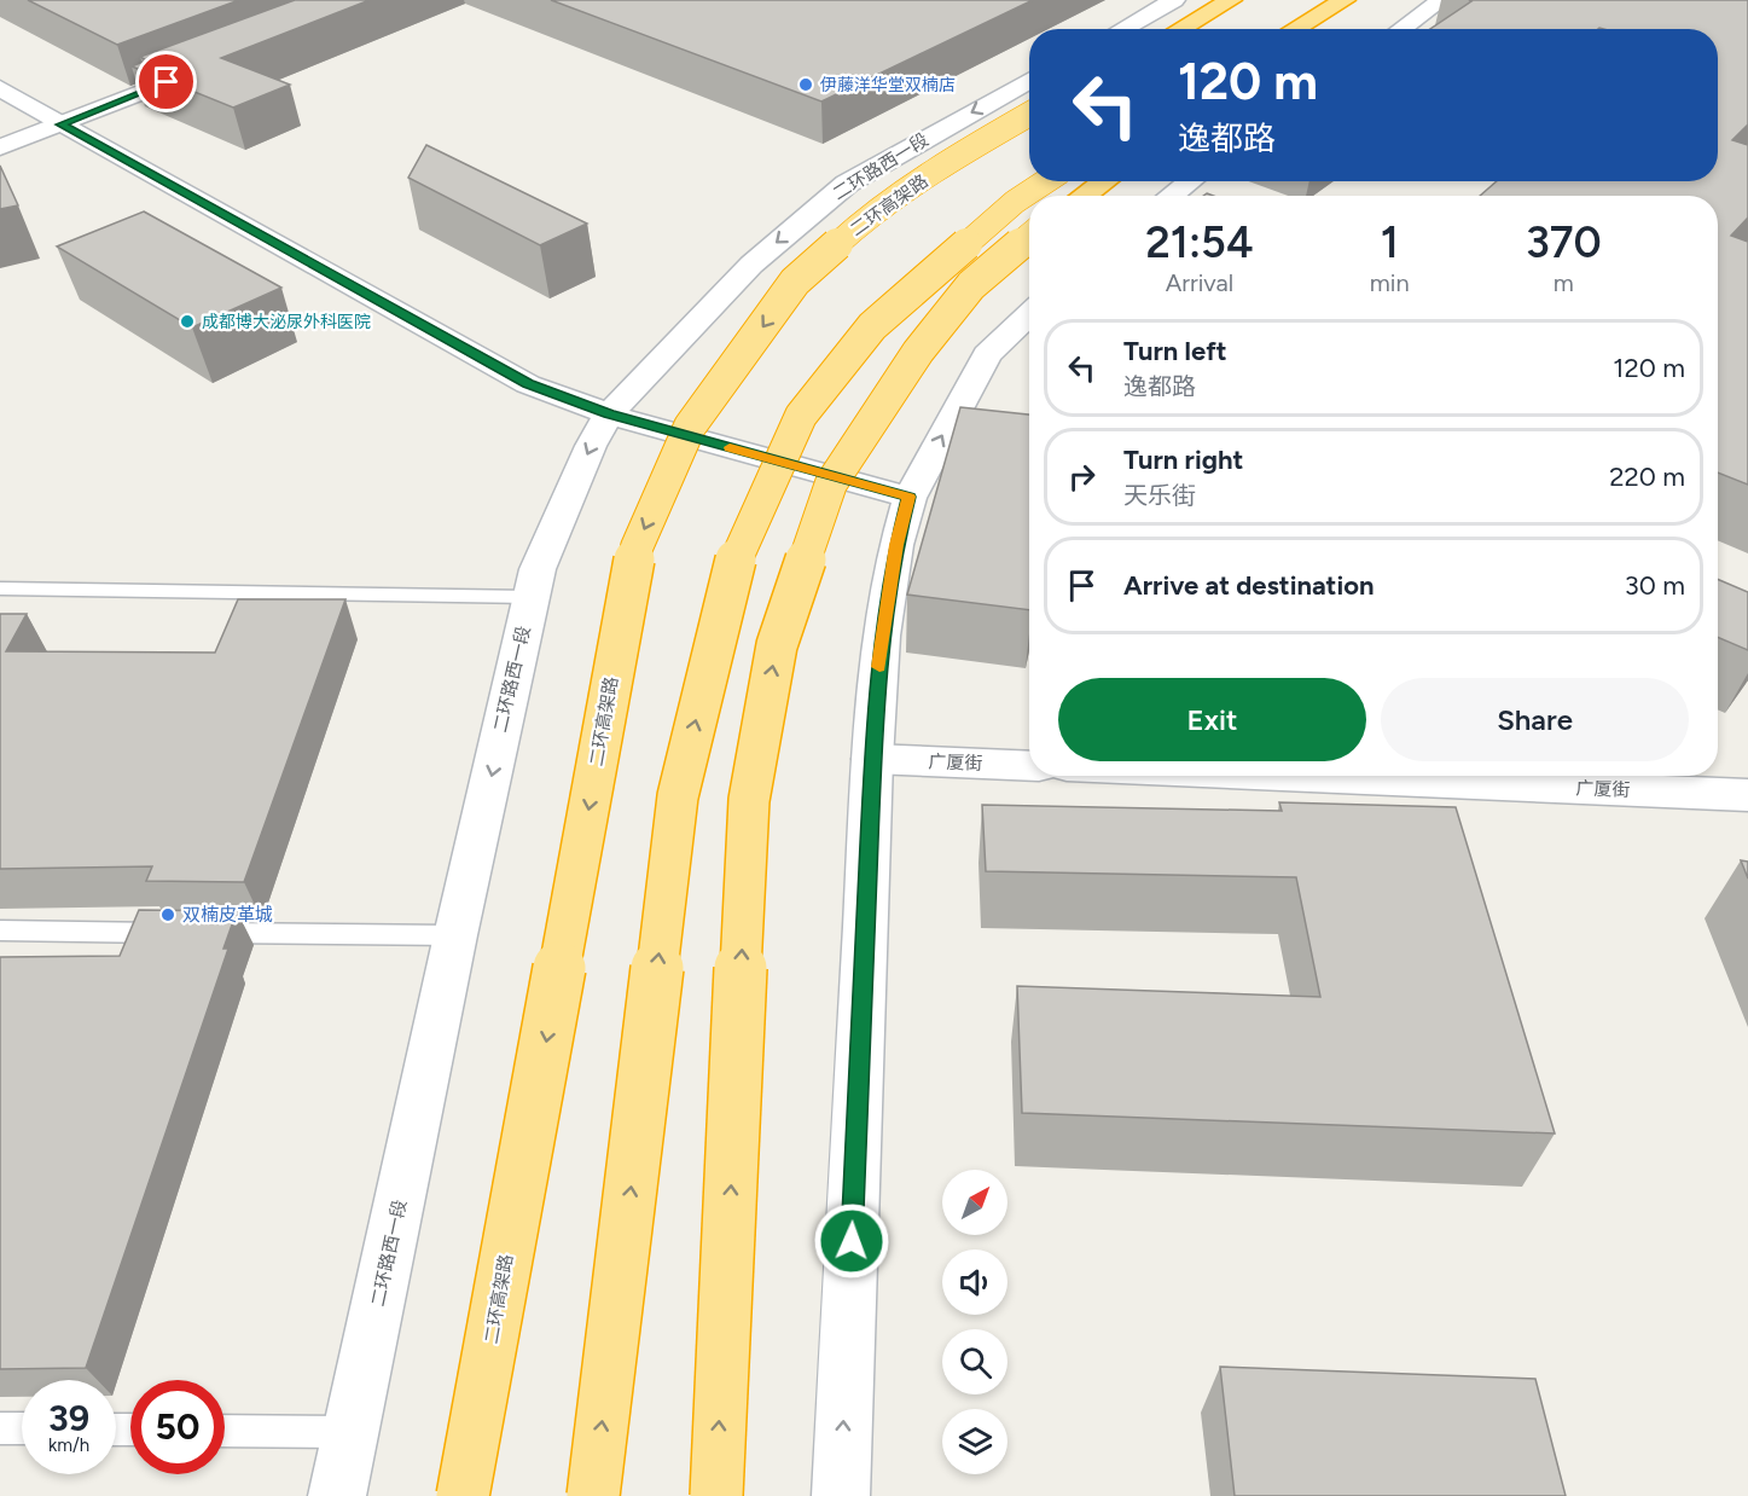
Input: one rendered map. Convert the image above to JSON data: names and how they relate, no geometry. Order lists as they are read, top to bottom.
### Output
{
  "streets": {
    "highway": ["二环高架路"],
    "main road": ["二环路西一段", "广厦街"]
  },
  "one_way": ["二环路西一段"],
  "places": ["伊藤洋华堂双楠店", "成都博大泌尿外科医院", "双楠皮革城"],
  "north": "top right",
  "page": {
    "turn": ["120 m", "逸都路"],
    "eta": [
      "21:54",
      "Arrival",
      "1",
      "min",
      "370",
      "m"
    ],
    "list": [
      {
        "name": "Turn left",
        "note": "逸都路",
        "value": "120 m"
      },
      {
        "name": "Turn right",
        "note": "天乐街",
        "value": "220 m"
      },
      {
        "name": "Arrive at destination",
        "value": "30 m"
      }
    ],
    "buttons": ["Exit", "Share"],
    "speed": "39 km/h",
    "limit": "50"
  }
}
